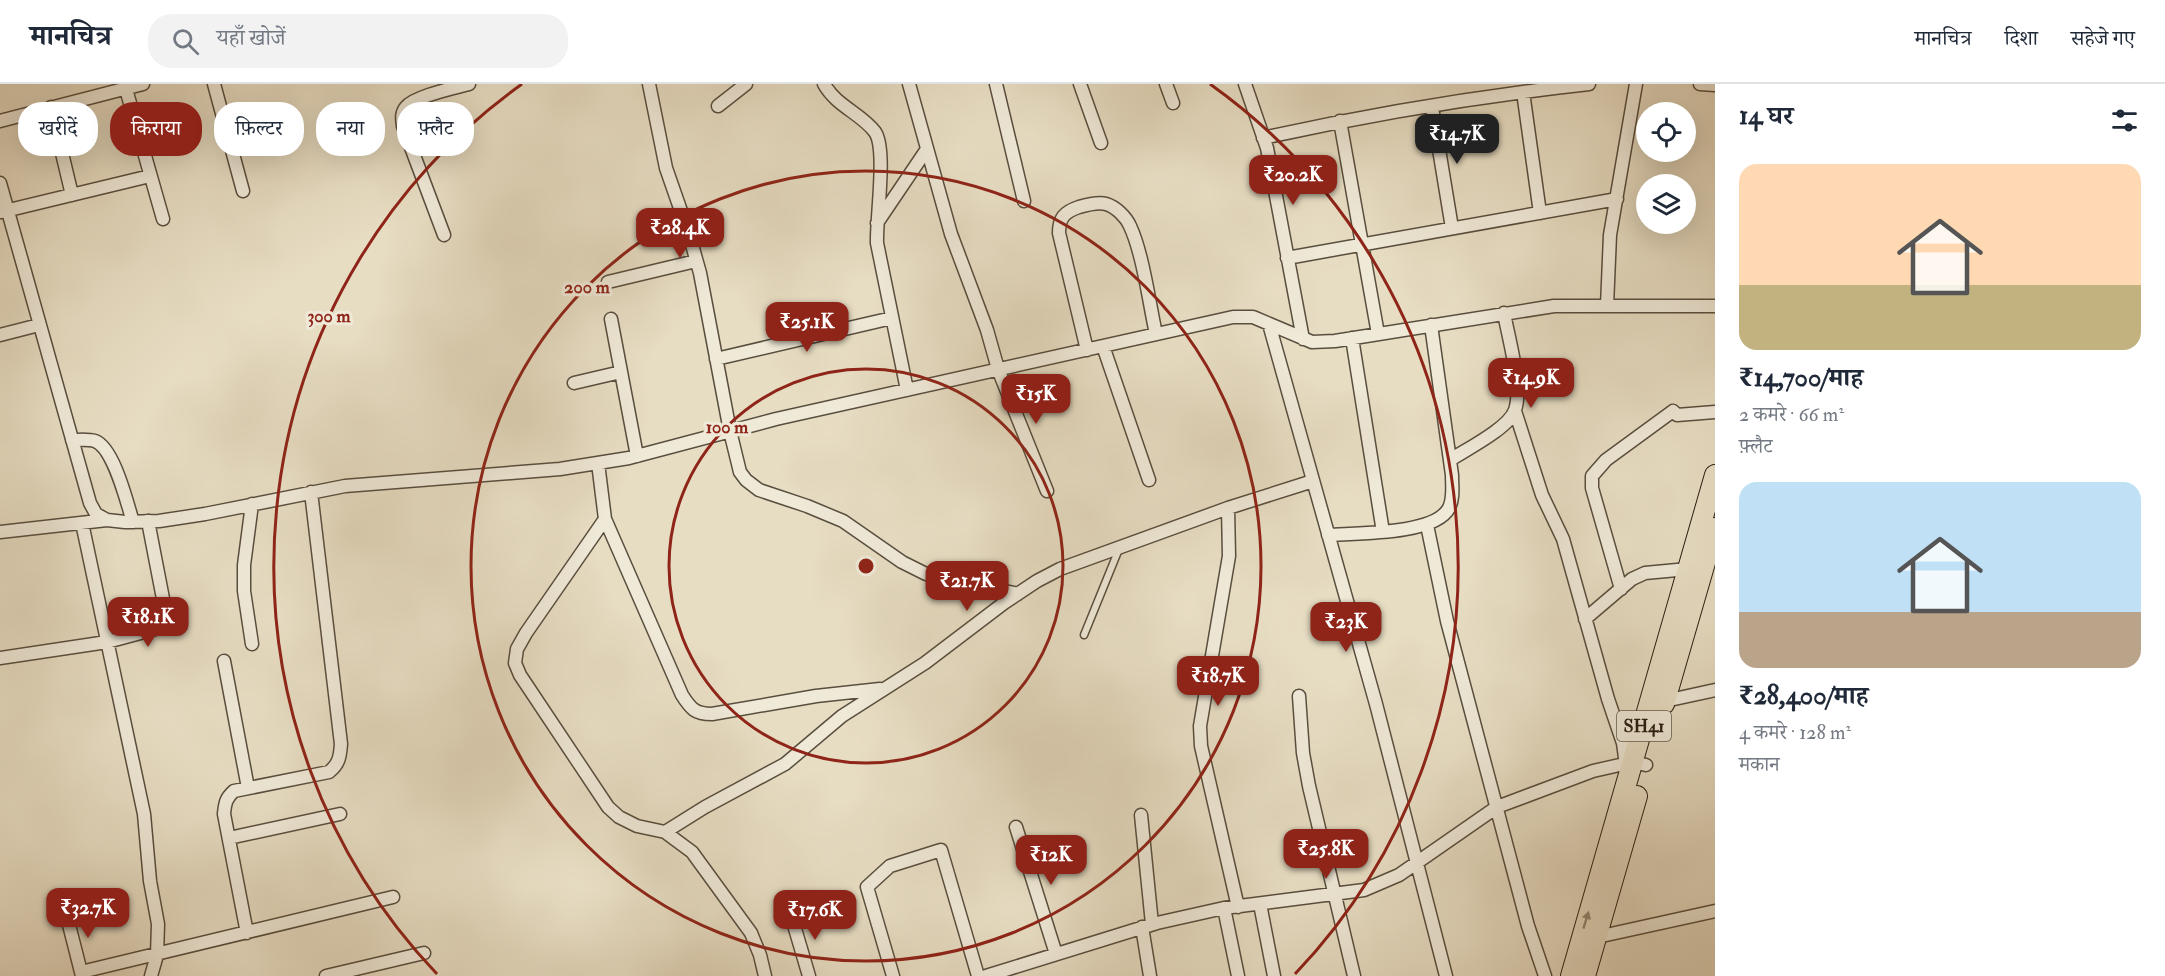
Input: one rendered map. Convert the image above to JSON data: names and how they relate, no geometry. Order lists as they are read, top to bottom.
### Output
{
  "streets": {
    "main road": ["SH41"]
  },
  "page": {
    "header": "मानचित्र",
    "search": "यहाँ खोजें",
    "nav": ["मानचित्र", "दिशा", "सहेजे गए"],
    "heading": "14 घर",
    "chip": [
      "खरीदें",
      "किराया",
      "फ़िल्टर",
      "नया",
      "फ़्लैट"
    ],
    "price": [
      "₹14.7K",
      "₹20.2K",
      "₹28.4K",
      "₹25.1K",
      "₹14.9K",
      "₹15K",
      "₹21.7K",
      "₹18.1K",
      "₹23K",
      "₹18.7K",
      "₹25.8K",
      "₹12K",
      "₹32.7K",
      "₹17.6K"
    ],
    "list": [
      {
        "name": "₹14,700/माह",
        "note": "2 कमरे · 66 m² · फ़्लैट"
      },
      {
        "name": "₹28,400/माह",
        "note": "4 कमरे · 128 m² · मकान"
      }
    ]
  },
  "rings": ["200 m", "300 m", "100 m"]
}
